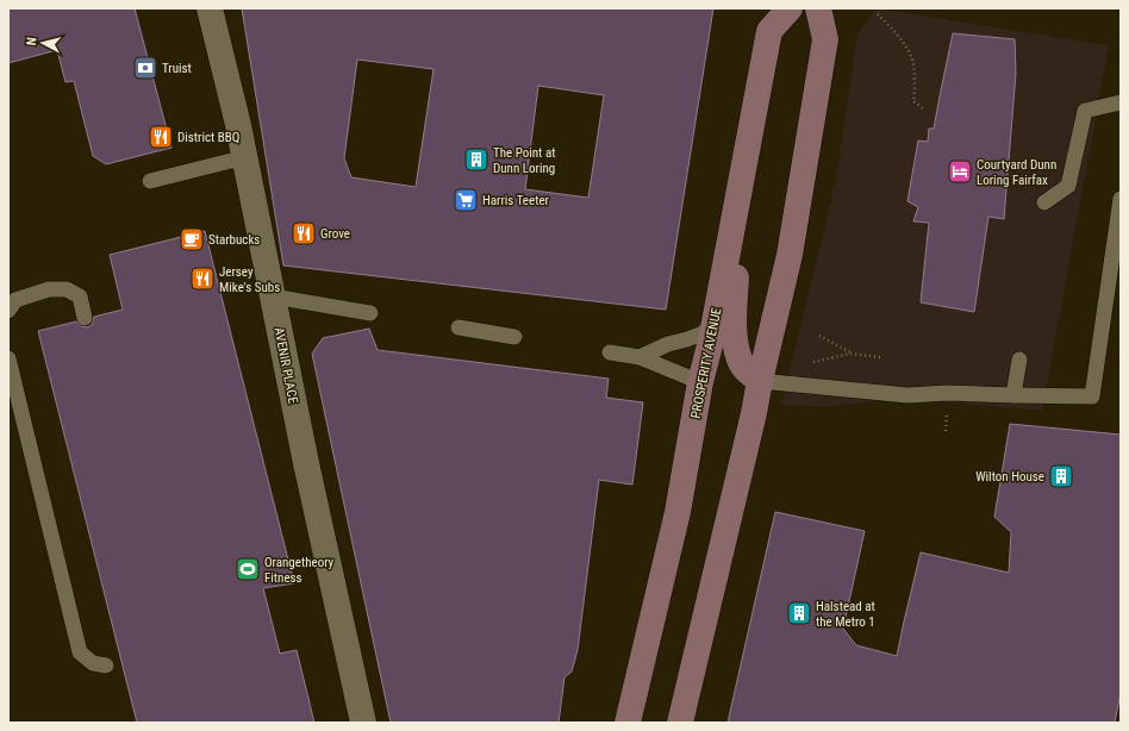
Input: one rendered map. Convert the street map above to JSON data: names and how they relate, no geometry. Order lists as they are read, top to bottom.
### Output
{
  "streets": {
    "main road": ["PROSPERITY AVENUE"],
    "street": ["AVENIR PLACE"]
  },
  "places": {
    "bank": ["Truist"],
    "restaurant": ["District BBQ", "Grove", "Jersey Mike's Subs"],
    "building": ["The Point at Dunn Loring", "Wilton House", "Halstead at the Metro 1"],
    "hotel": ["Courtyard Dunn Loring Fairfax"],
    "supermarket": ["Harris Teeter"],
    "cafe": ["Starbucks"],
    "sports": ["Orangetheory Fitness"]
  },
  "north": "left"
}
